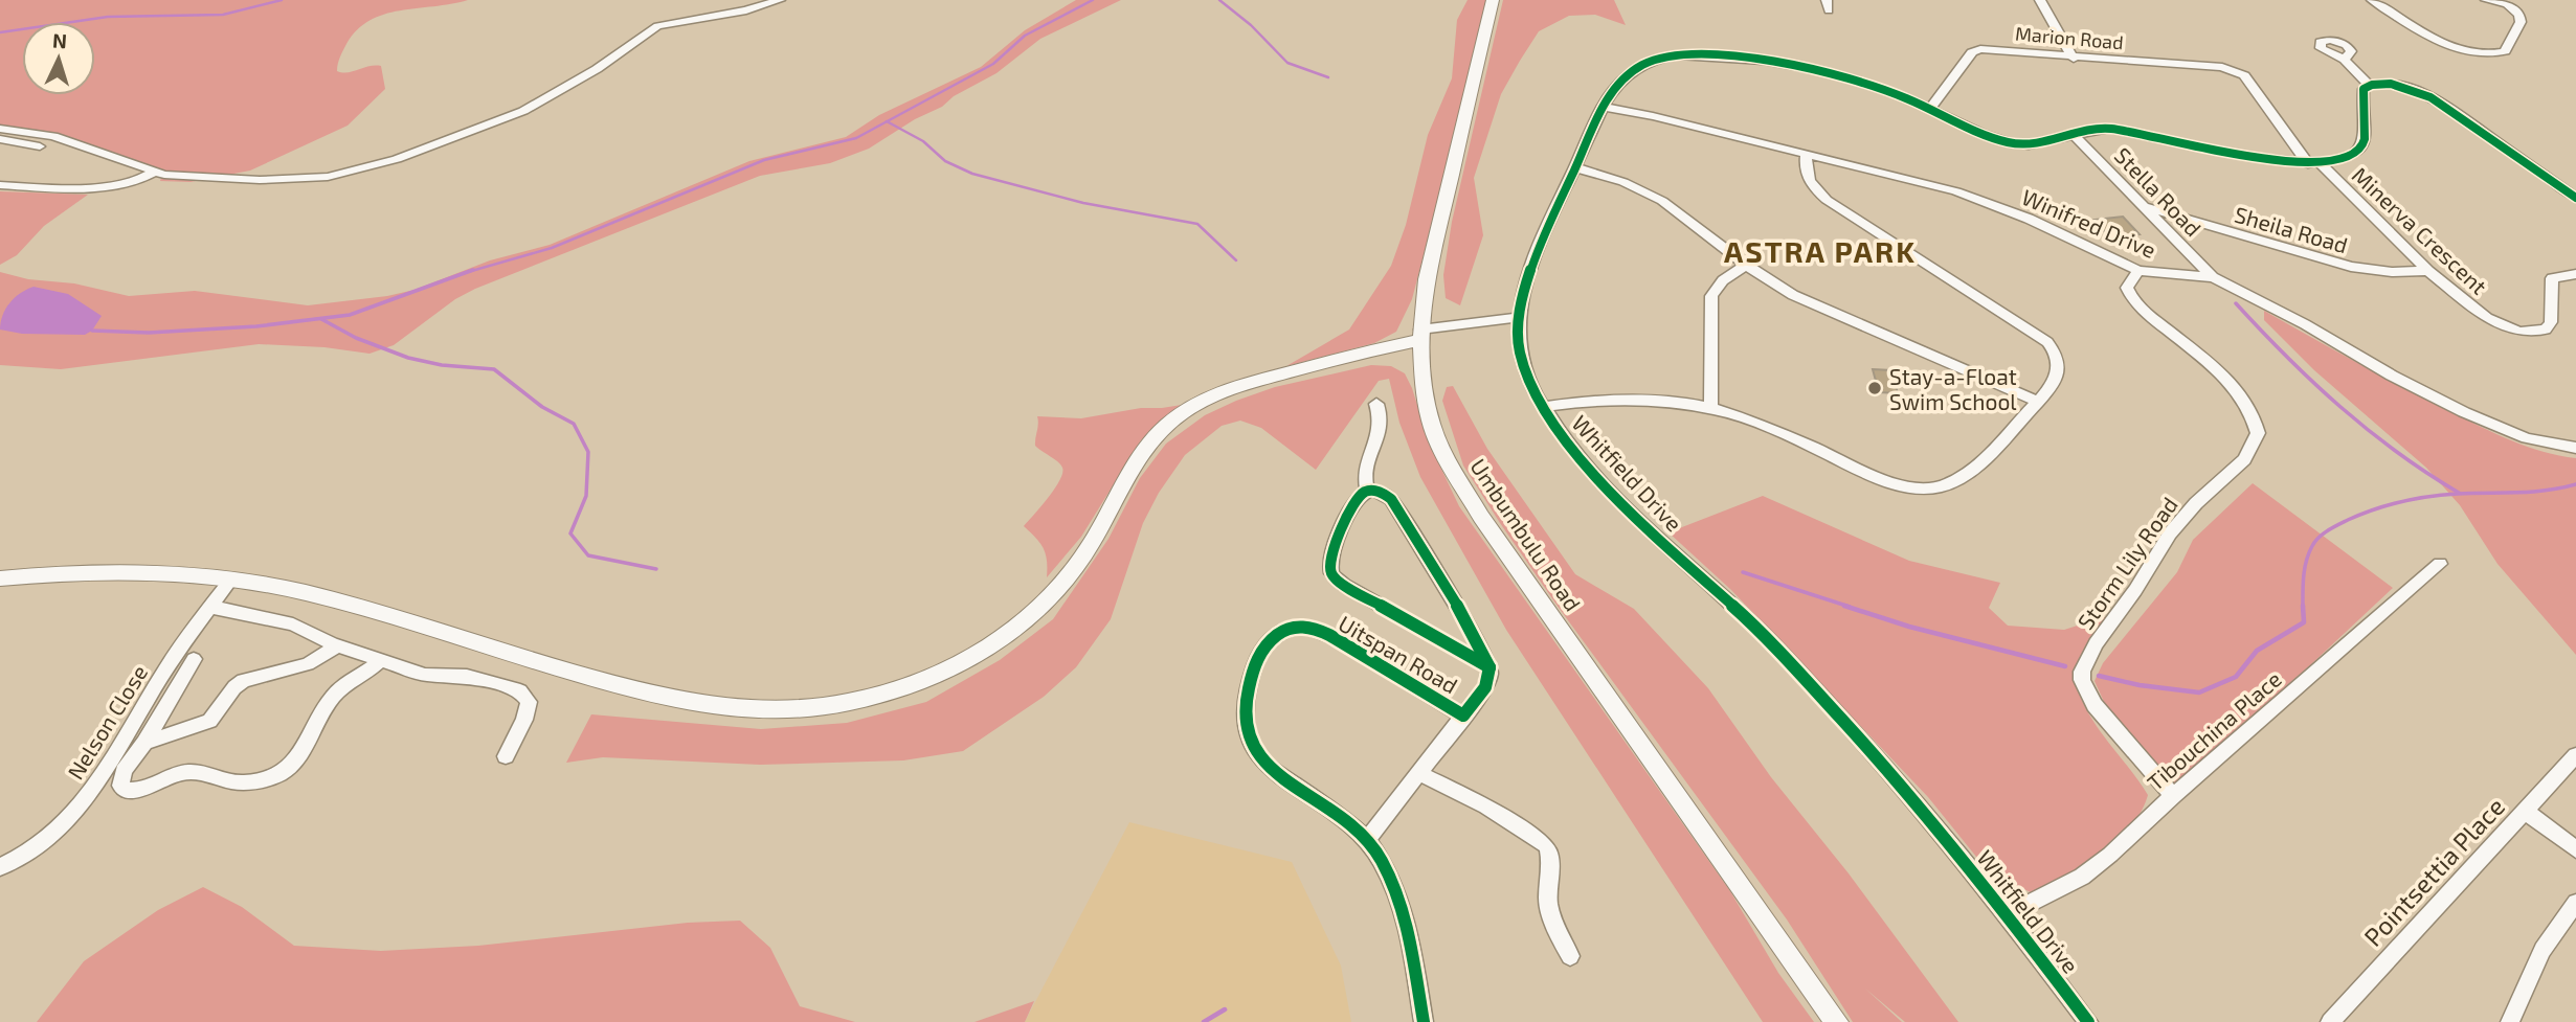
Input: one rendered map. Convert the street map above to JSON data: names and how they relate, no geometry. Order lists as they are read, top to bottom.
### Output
{
  "streets": {
    "main road": ["Umbumbulu Road"],
    "street": [
      "Marion Road",
      "Stella Road",
      "Winifred Drive",
      "Sheila Road",
      "Minerva Crescent",
      "Whitfield Drive",
      "Storm Lily Road",
      "Uitspan Road",
      "Nelson Close",
      "Tibouchina Place",
      "Pointsettia Place"
    ]
  },
  "crossings": [
    ["Marion Road", "Minerva Crescent"],
    ["Marion Road", "Whitfield Drive"],
    ["Stella Road", "Winifred Drive"],
    ["Stella Road", "Sheila Road"],
    ["Stella Road", "Whitfield Drive"],
    ["Winifred Drive", "Whitfield Drive"],
    ["Winifred Drive", "Storm Lily Road"],
    ["Sheila Road", "Minerva Crescent"],
    ["Minerva Crescent", "Whitfield Drive"],
    ["Whitfield Drive", "Tibouchina Place"],
    ["Storm Lily Road", "Tibouchina Place"]
  ],
  "districts": ["ASTRA PARK"],
  "places": ["Stay-a-Float Swim School"],
  "north": "top"
}
